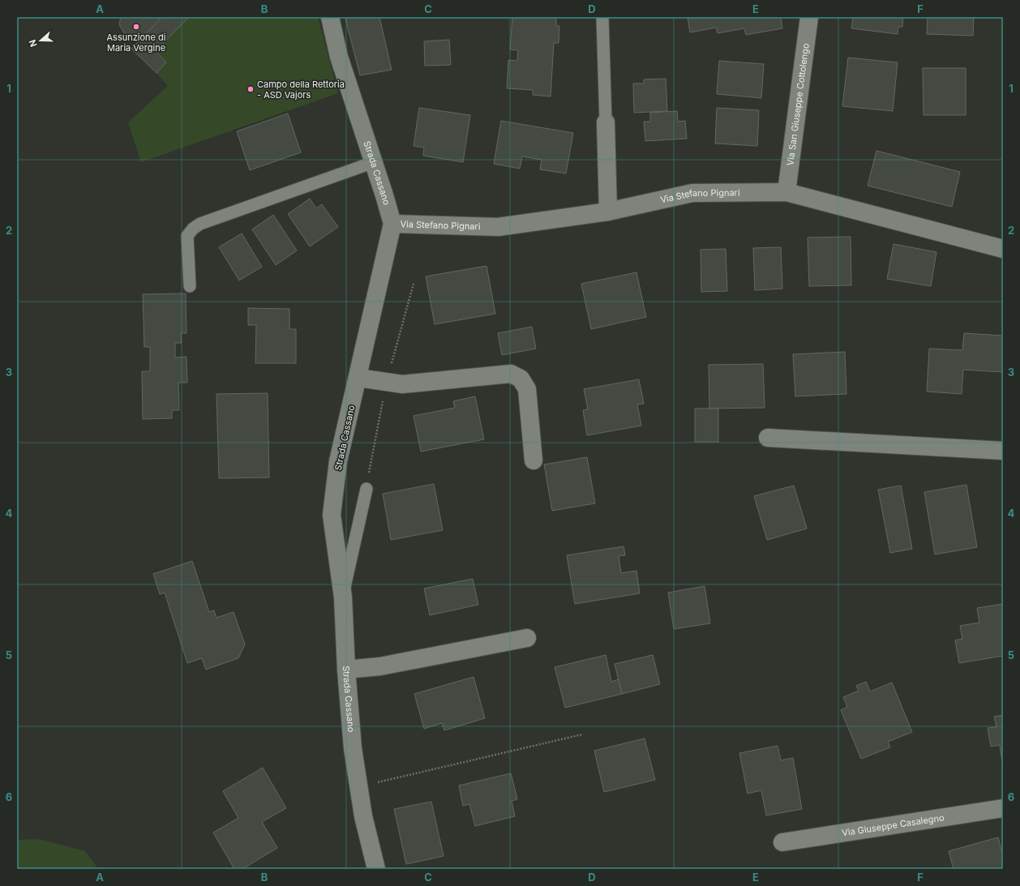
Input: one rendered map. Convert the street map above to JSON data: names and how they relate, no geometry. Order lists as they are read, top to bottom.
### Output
{
  "streets": {
    "street": [
      "Via San Giuseppe Cottolengo",
      "Strada Cassano",
      "Via Stefano Pignari",
      "Via Giuseppe Casalegno"
    ]
  },
  "crossings": [
    ["Via San Giuseppe Cottolengo", "Via Stefano Pignari"],
    ["Strada Cassano", "Via Stefano Pignari"]
  ],
  "places": ["Assunzione di Maria Vergine", "Campo della Rettoria - ASD Vajors"],
  "north": "left",
  "grid": {
    "columns": [
      "A",
      "B",
      "C",
      "D",
      "E",
      "F"
    ],
    "rows": [
      "1",
      "2",
      "3",
      "4",
      "5",
      "6"
    ]
  }
}
